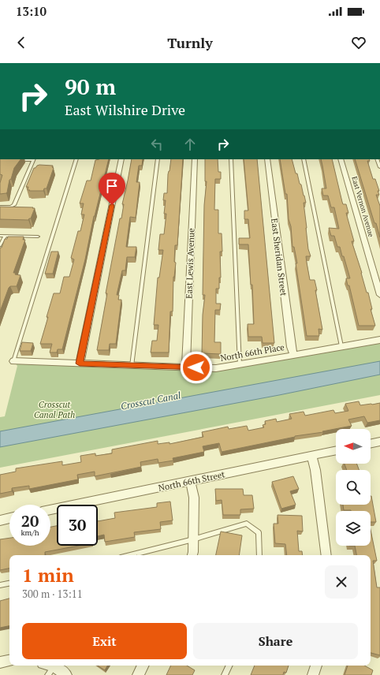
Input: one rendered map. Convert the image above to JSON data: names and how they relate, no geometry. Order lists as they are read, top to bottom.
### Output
{
  "streets": {
    "street": [
      "East Vernon Avenue",
      "East Sheridan Street",
      "East Lewis Avenue",
      "North 66th Place",
      "North 66th Street"
    ]
  },
  "crossings": [
    ["East Sheridan Street", "North 66th Place"],
    ["East Lewis Avenue", "North 66th Place"]
  ],
  "water": ["Crosscut Canal"],
  "parks": ["Crosscut Canal Path"],
  "north": "left",
  "page": {
    "status": "13:10",
    "header": "Turnly",
    "turn": ["90 m", "East Wilshire Drive"],
    "speed": "20 km/h",
    "limit": "30",
    "heading": ["1 min", "300 m · 13:11"],
    "buttons": ["Exit", "Share"]
  }
}
